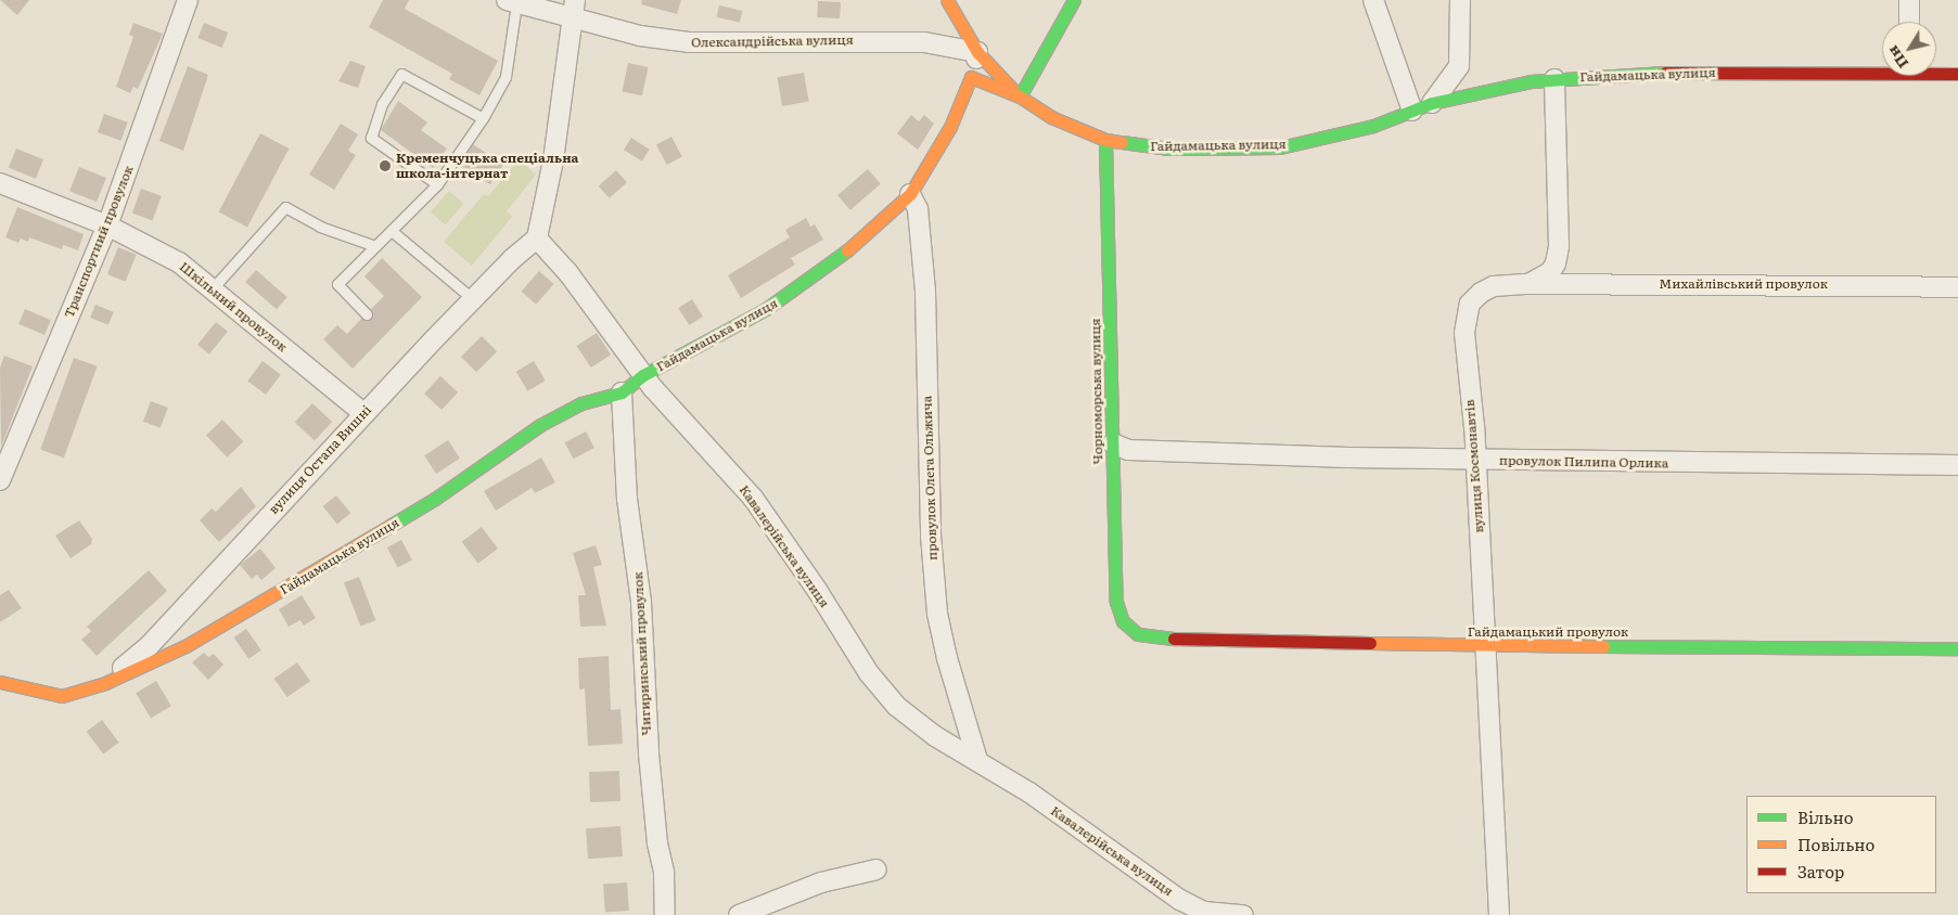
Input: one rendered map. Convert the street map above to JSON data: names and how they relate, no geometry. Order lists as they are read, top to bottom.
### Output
{
  "streets": {
    "street": [
      "Олександрійська вулиця",
      "Гайдамацька вулиця",
      "Транспортний провулок",
      "Михайлівський провулок",
      "Шкільний провулок",
      "Чорноморська вулиця",
      "вулиця Остапа Вишні",
      "провулок Пилипа Орлика",
      "вулиця Космонавтів",
      "провулок Олега Ольжича",
      "Кавалерійська вулиця",
      "Гайдамацький провулок",
      "Чигиринський провулок"
    ]
  },
  "crossings": [
    ["Гайдамацька вулиця", "Чорноморська вулиця"],
    ["Гайдамацька вулиця", "вулиця Остапа Вишні"],
    ["Гайдамацька вулиця", "вулиця Космонавтів"],
    ["Гайдамацька вулиця", "провулок Олега Ольжича"],
    ["Гайдамацька вулиця", "Кавалерійська вулиця"],
    ["Гайдамацька вулиця", "Чигиринський провулок"],
    ["Транспортний провулок", "Шкільний провулок"],
    ["Михайлівський провулок", "вулиця Космонавтів"],
    ["Шкільний провулок", "вулиця Остапа Вишні"],
    ["Чорноморська вулиця", "провулок Пилипа Орлика"],
    ["Чорноморська вулиця", "Гайдамацький провулок"],
    ["вулиця Остапа Вишні", "Кавалерійська вулиця"],
    ["провулок Пилипа Орлика", "вулиця Космонавтів"],
    ["вулиця Космонавтів", "Гайдамацький провулок"],
    ["провулок Олега Ольжича", "Кавалерійська вулиця"]
  ],
  "places": ["Кременчуцька спеціальна школа-інтернат"],
  "legend": ["Вільно", "Повільно", "Затор"],
  "north": "bottom left"
}
